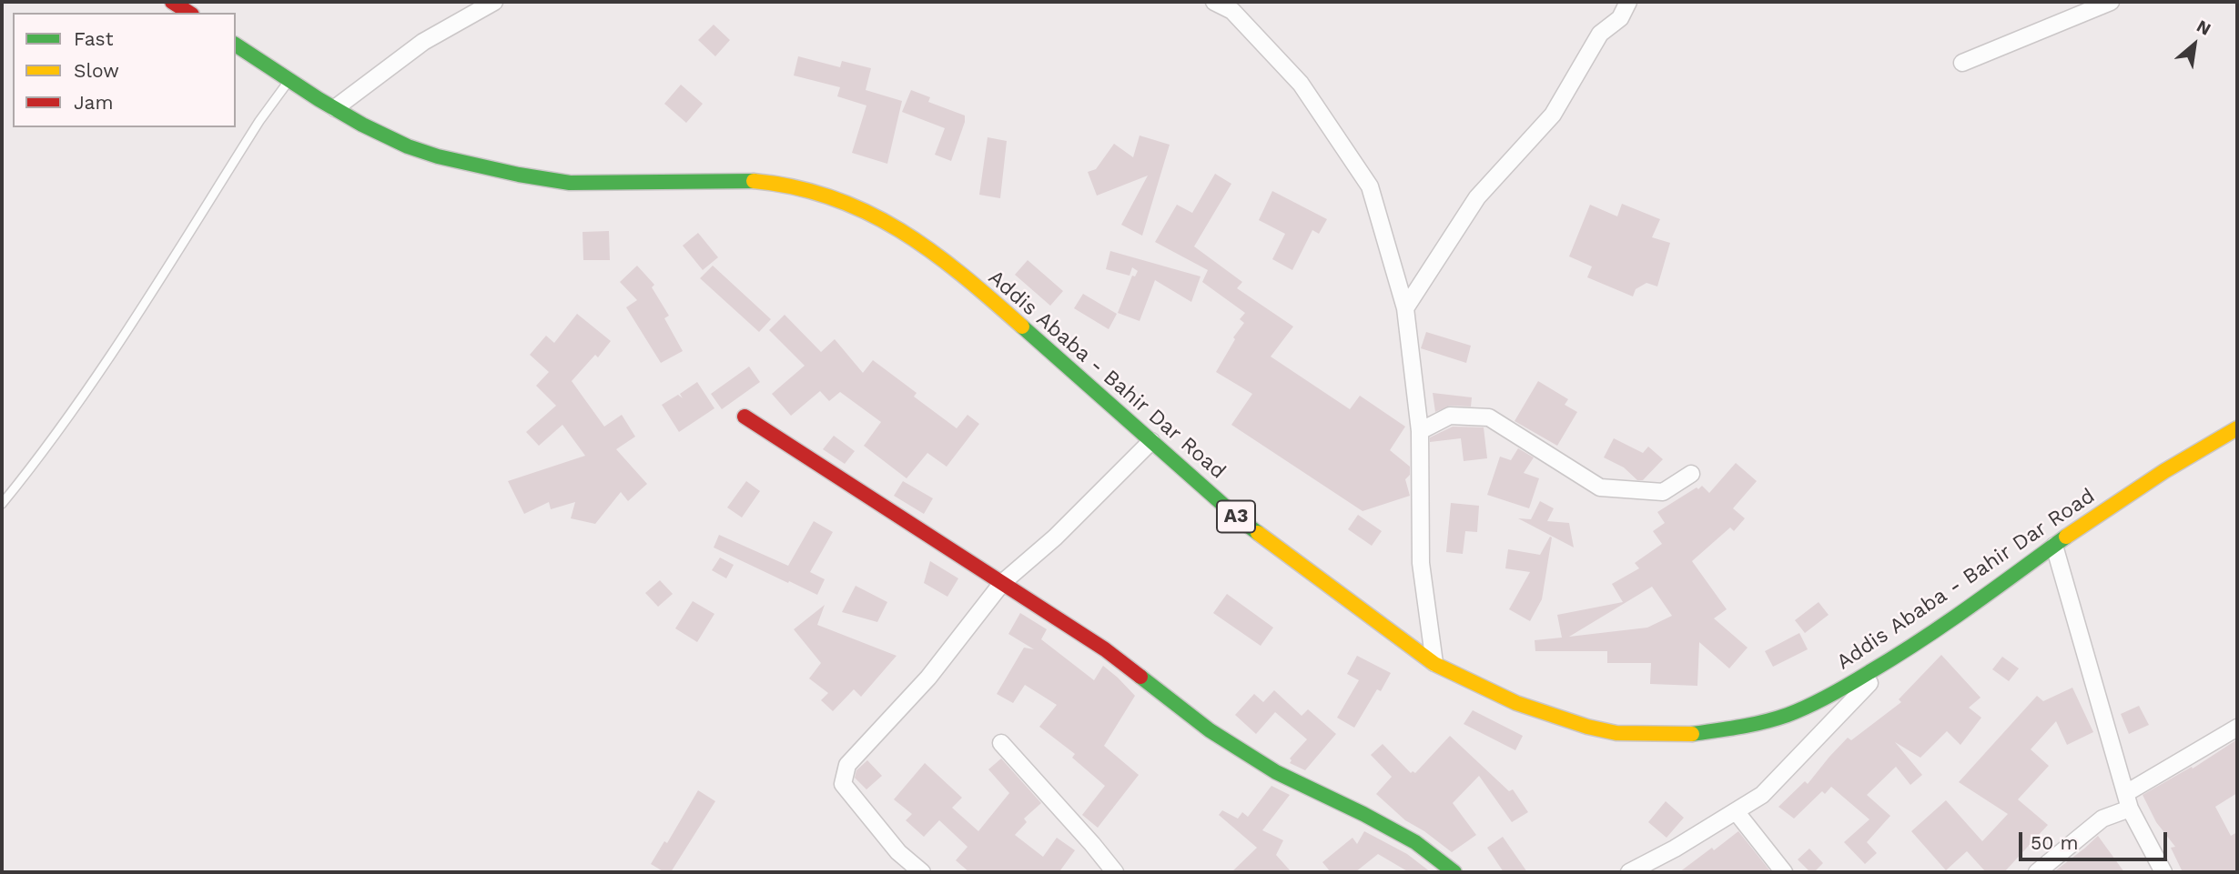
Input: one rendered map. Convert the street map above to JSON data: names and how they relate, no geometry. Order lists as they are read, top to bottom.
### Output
{
  "streets": {
    "main road": ["Addis Ababa - Bahir Dar Road", "A3"]
  },
  "legend": ["Fast", "Slow", "Jam"],
  "scale_bar": "50 m",
  "north": "top right"
}
